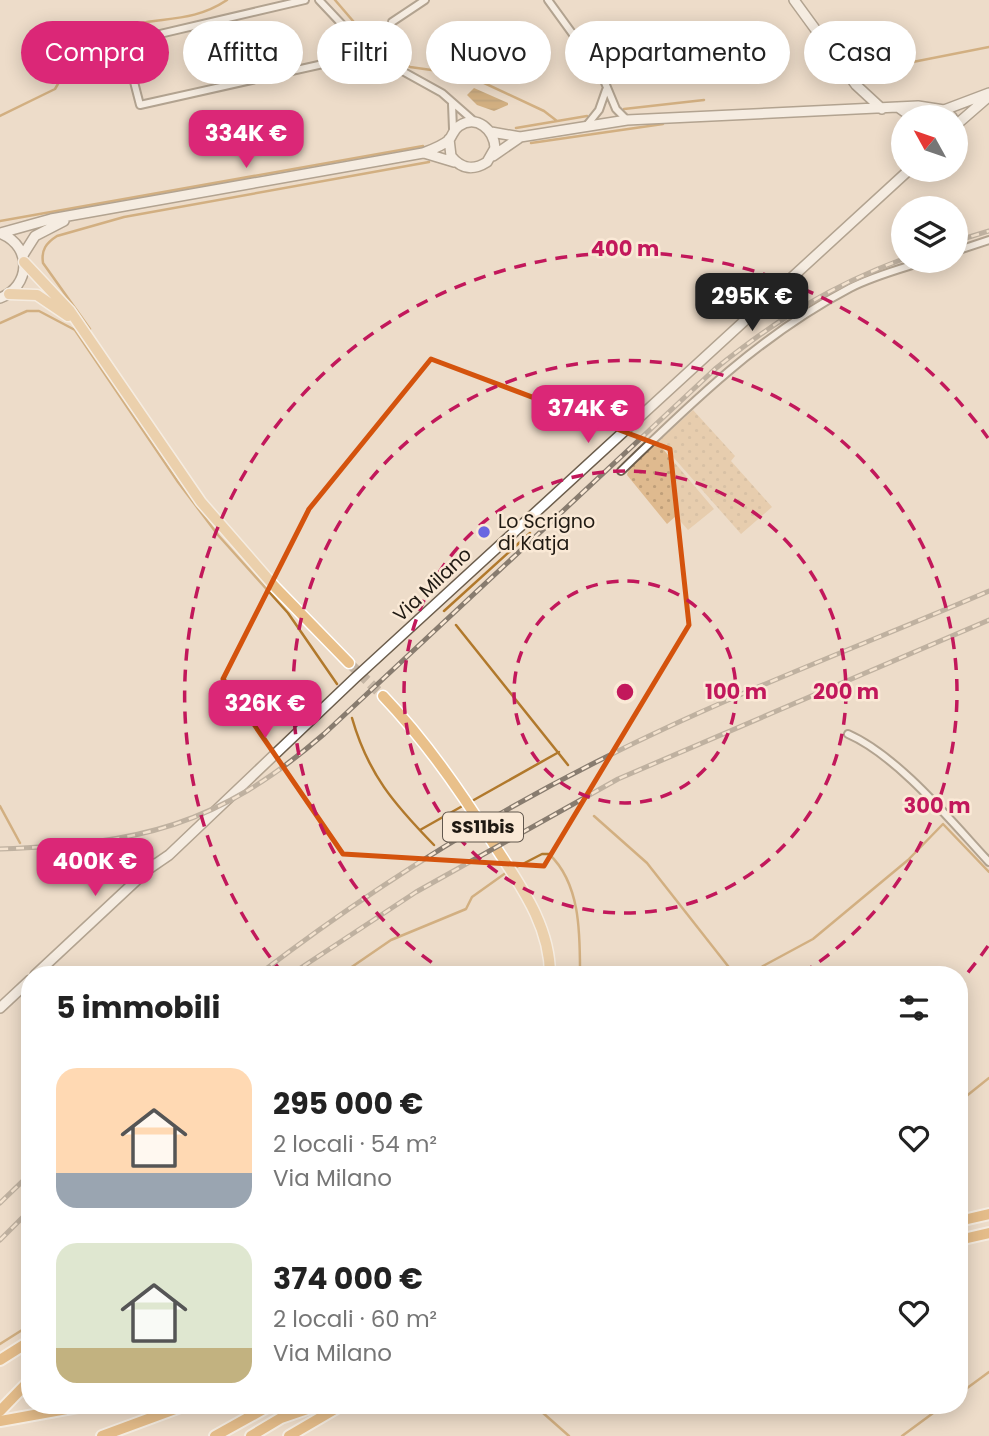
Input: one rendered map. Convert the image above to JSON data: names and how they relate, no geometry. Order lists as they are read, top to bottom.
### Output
{
  "streets": {
    "main road": ["Via Milano", "SS11bis"]
  },
  "places": ["Lo Scrigno di Katja"],
  "north": "top left",
  "page": {
    "chip": [
      "Compra",
      "Affitta",
      "Filtri",
      "Nuovo",
      "Appartamento",
      "Casa"
    ],
    "price": [
      "334K €",
      "295K €",
      "374K €",
      "326K €",
      "400K €"
    ],
    "heading": "5 immobili",
    "list": [
      {
        "name": "295 000 €",
        "note": "2 locali · 54 m² · Via Milano"
      },
      {
        "name": "374 000 €",
        "note": "2 locali · 60 m² · Via Milano"
      }
    ]
  },
  "rings": [
    "400 m",
    "100 m",
    "200 m",
    "300 m"
  ]
}
